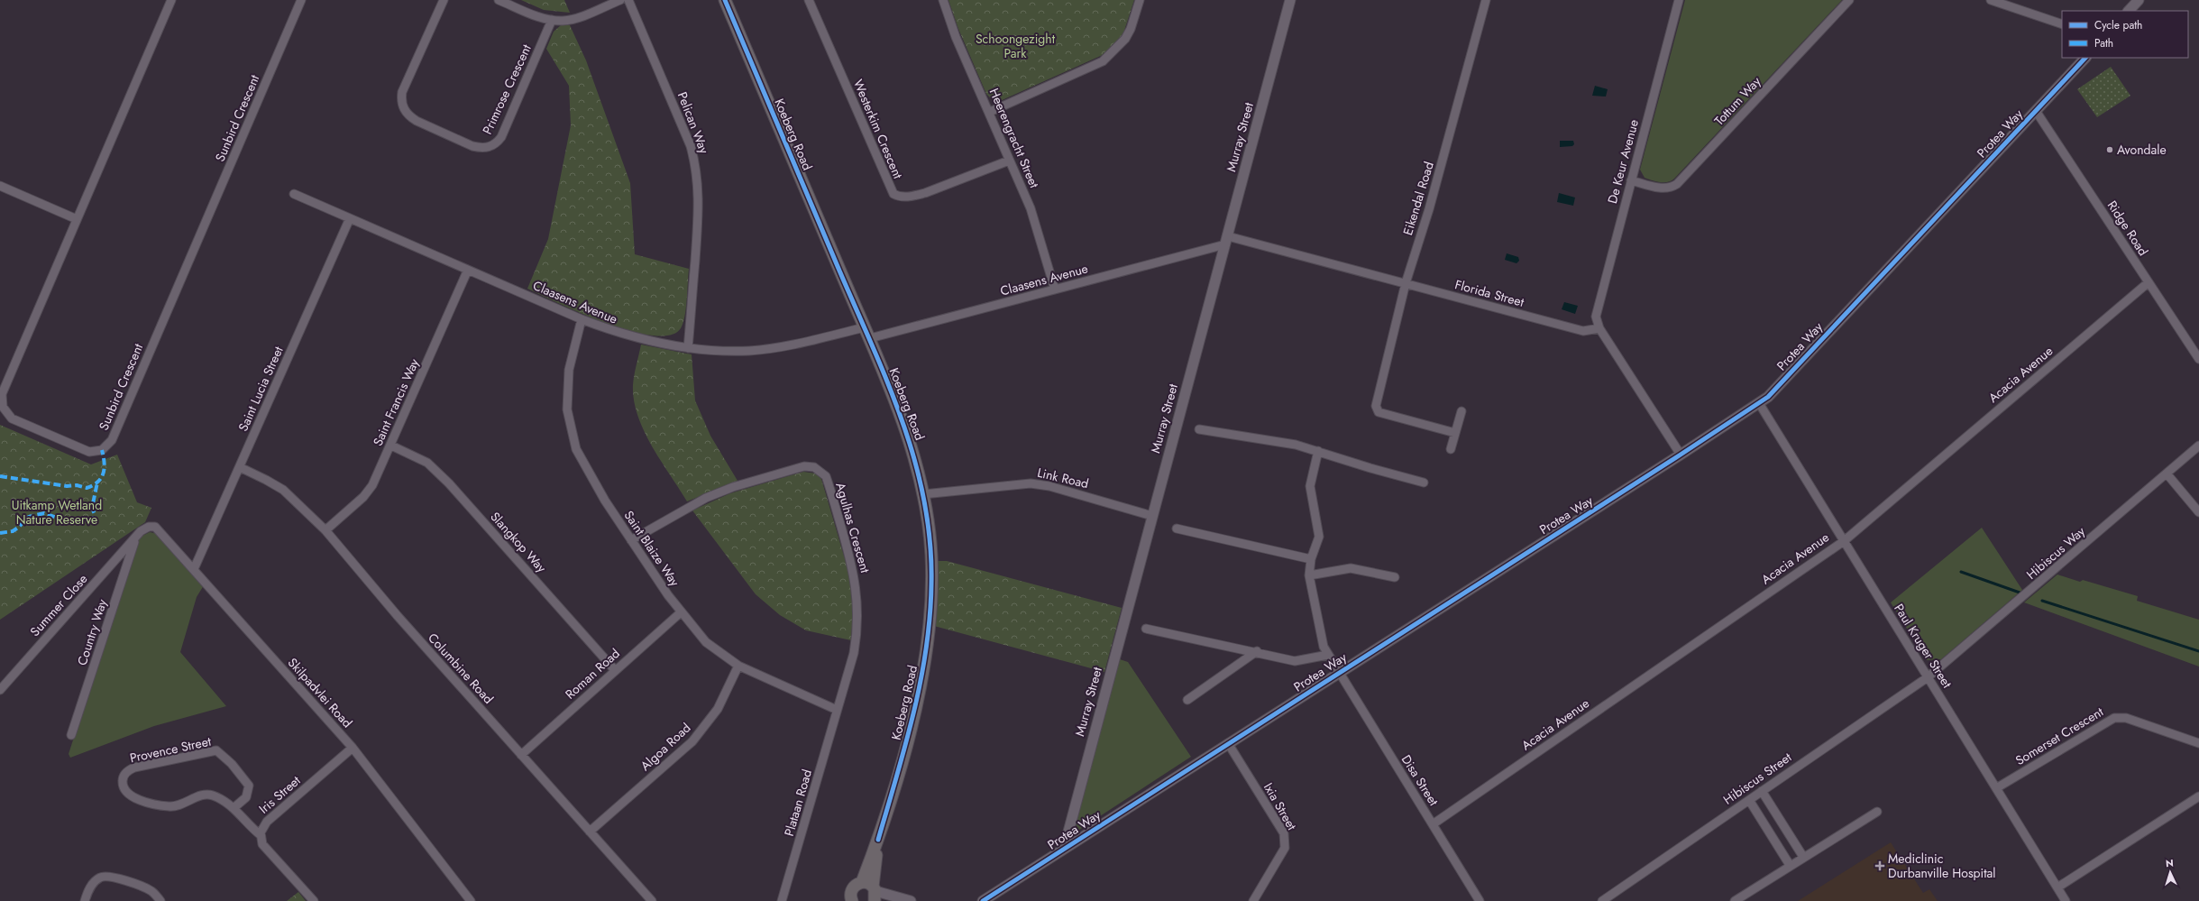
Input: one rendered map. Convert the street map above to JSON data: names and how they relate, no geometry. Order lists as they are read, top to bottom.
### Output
{
  "streets": {
    "main road": ["Koeberg Road"],
    "street": [
      "Primrose Crescent",
      "Tottum Way",
      "Sunbird Crescent",
      "Pelican Way",
      "Westerkim Crescent",
      "Protea Way",
      "Murray Street",
      "Heerengracht Street",
      "De Keur Avenue",
      "Eikendal Road",
      "Ridge Road",
      "Claasens Avenue",
      "Florida Street",
      "Acacia Avenue",
      "Saint Lucia Street",
      "Saint Francis Way",
      "Link Road",
      "Agulhas Crescent",
      "Slangkop Way",
      "Saint Blaize Way",
      "Hibiscus Way",
      "Summer Close",
      "Country Way",
      "Paul Kruger Street",
      "Columbine Road",
      "Roman Road",
      "Skilpadvlei Road",
      "Somerset Crescent",
      "Algoa Road",
      "Provence Street",
      "Hibiscus Street",
      "Disa Street",
      "Iris Street",
      "Plataan Road",
      "Ixia Street"
    ]
  },
  "crossings": [
    ["Tottum Way", "De Keur Avenue"],
    ["Pelican Way", "Claasens Avenue"],
    ["Westerkim Crescent", "Heerengracht Street"],
    ["Protea Way", "Murray Street"],
    ["Protea Way", "Ridge Road"],
    ["Protea Way", "Paul Kruger Street"],
    ["Protea Way", "Disa Street"],
    ["Protea Way", "Ixia Street"],
    ["Koeberg Road", "Claasens Avenue"],
    ["Koeberg Road", "Link Road"],
    ["Murray Street", "Claasens Avenue"],
    ["Murray Street", "Florida Street"],
    ["Murray Street", "Link Road"],
    ["Heerengracht Street", "Claasens Avenue"],
    ["De Keur Avenue", "Florida Street"],
    ["Eikendal Road", "Florida Street"],
    ["Ridge Road", "Acacia Avenue"],
    ["Claasens Avenue", "Florida Street"],
    ["Claasens Avenue", "Saint Lucia Street"],
    ["Claasens Avenue", "Saint Francis Way"],
    ["Claasens Avenue", "Saint Blaize Way"],
    ["Acacia Avenue", "Paul Kruger Street"],
    ["Acacia Avenue", "Disa Street"],
    ["Saint Lucia Street", "Columbine Road"],
    ["Saint Lucia Street", "Skilpadvlei Road"],
    ["Saint Francis Way", "Slangkop Way"],
    ["Saint Francis Way", "Columbine Road"],
    ["Agulhas Crescent", "Saint Blaize Way"],
    ["Agulhas Crescent", "Plataan Road"],
    ["Slangkop Way", "Roman Road"],
    ["Saint Blaize Way", "Roman Road"],
    ["Saint Blaize Way", "Algoa Road"],
    ["Saint Blaize Way", "Plataan Road"],
    ["Hibiscus Way", "Paul Kruger Street"],
    ["Hibiscus Way", "Hibiscus Street"],
    ["Summer Close", "Country Way"],
    ["Summer Close", "Skilpadvlei Road"],
    ["Country Way", "Skilpadvlei Road"],
    ["Paul Kruger Street", "Somerset Crescent"],
    ["Paul Kruger Street", "Hibiscus Street"],
    ["Columbine Road", "Roman Road"],
    ["Columbine Road", "Algoa Road"],
    ["Skilpadvlei Road", "Iris Street"],
    ["Provence Street", "Iris Street"]
  ],
  "parks": ["Schoongezight Park", "Uitkamp Wetland Nature Reserve"],
  "places": {
    "other": ["Avondale"],
    "health": ["Mediclinic Durbanville Hospital"]
  },
  "legend": ["Cycle path", "Path"],
  "north": "top"
}
